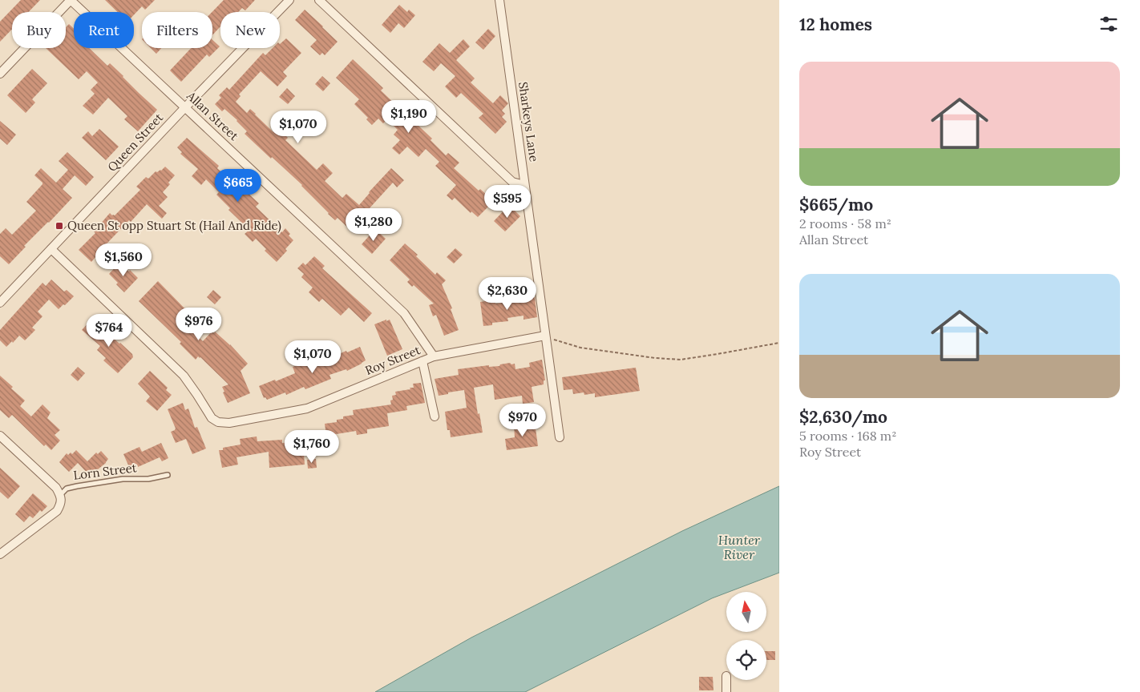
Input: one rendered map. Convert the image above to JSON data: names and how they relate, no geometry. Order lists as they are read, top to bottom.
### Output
{
  "streets": {
    "street": [
      "Allan Street",
      "Sharkeys Lane",
      "Queen Street",
      "Roy Street"
    ],
    "lane": ["Lorn Street"]
  },
  "crossings": [
    ["Allan Street", "Queen Street"],
    ["Allan Street", "Roy Street"],
    ["Sharkeys Lane", "Roy Street"],
    ["Queen Street", "Roy Street"]
  ],
  "water": ["Hunter River"],
  "places": {
    "transit": ["Queen St opp Stuart St (Hail And Ride)"]
  },
  "north": "top",
  "page": {
    "heading": "12 homes",
    "chip": [
      "Buy",
      "Rent",
      "Filters",
      "New"
    ],
    "list": [
      {
        "name": "$665/mo",
        "note": "2 rooms · 58 m² · Allan Street"
      },
      {
        "name": "$2,630/mo",
        "note": "5 rooms · 168 m² · Roy Street"
      }
    ],
    "price": [
      "$1,190",
      "$1,070",
      "$665",
      "$595",
      "$1,280",
      "$1,560",
      "$2,630",
      "$976",
      "$764",
      "$1,070",
      "$970",
      "$1,760"
    ]
  }
}
